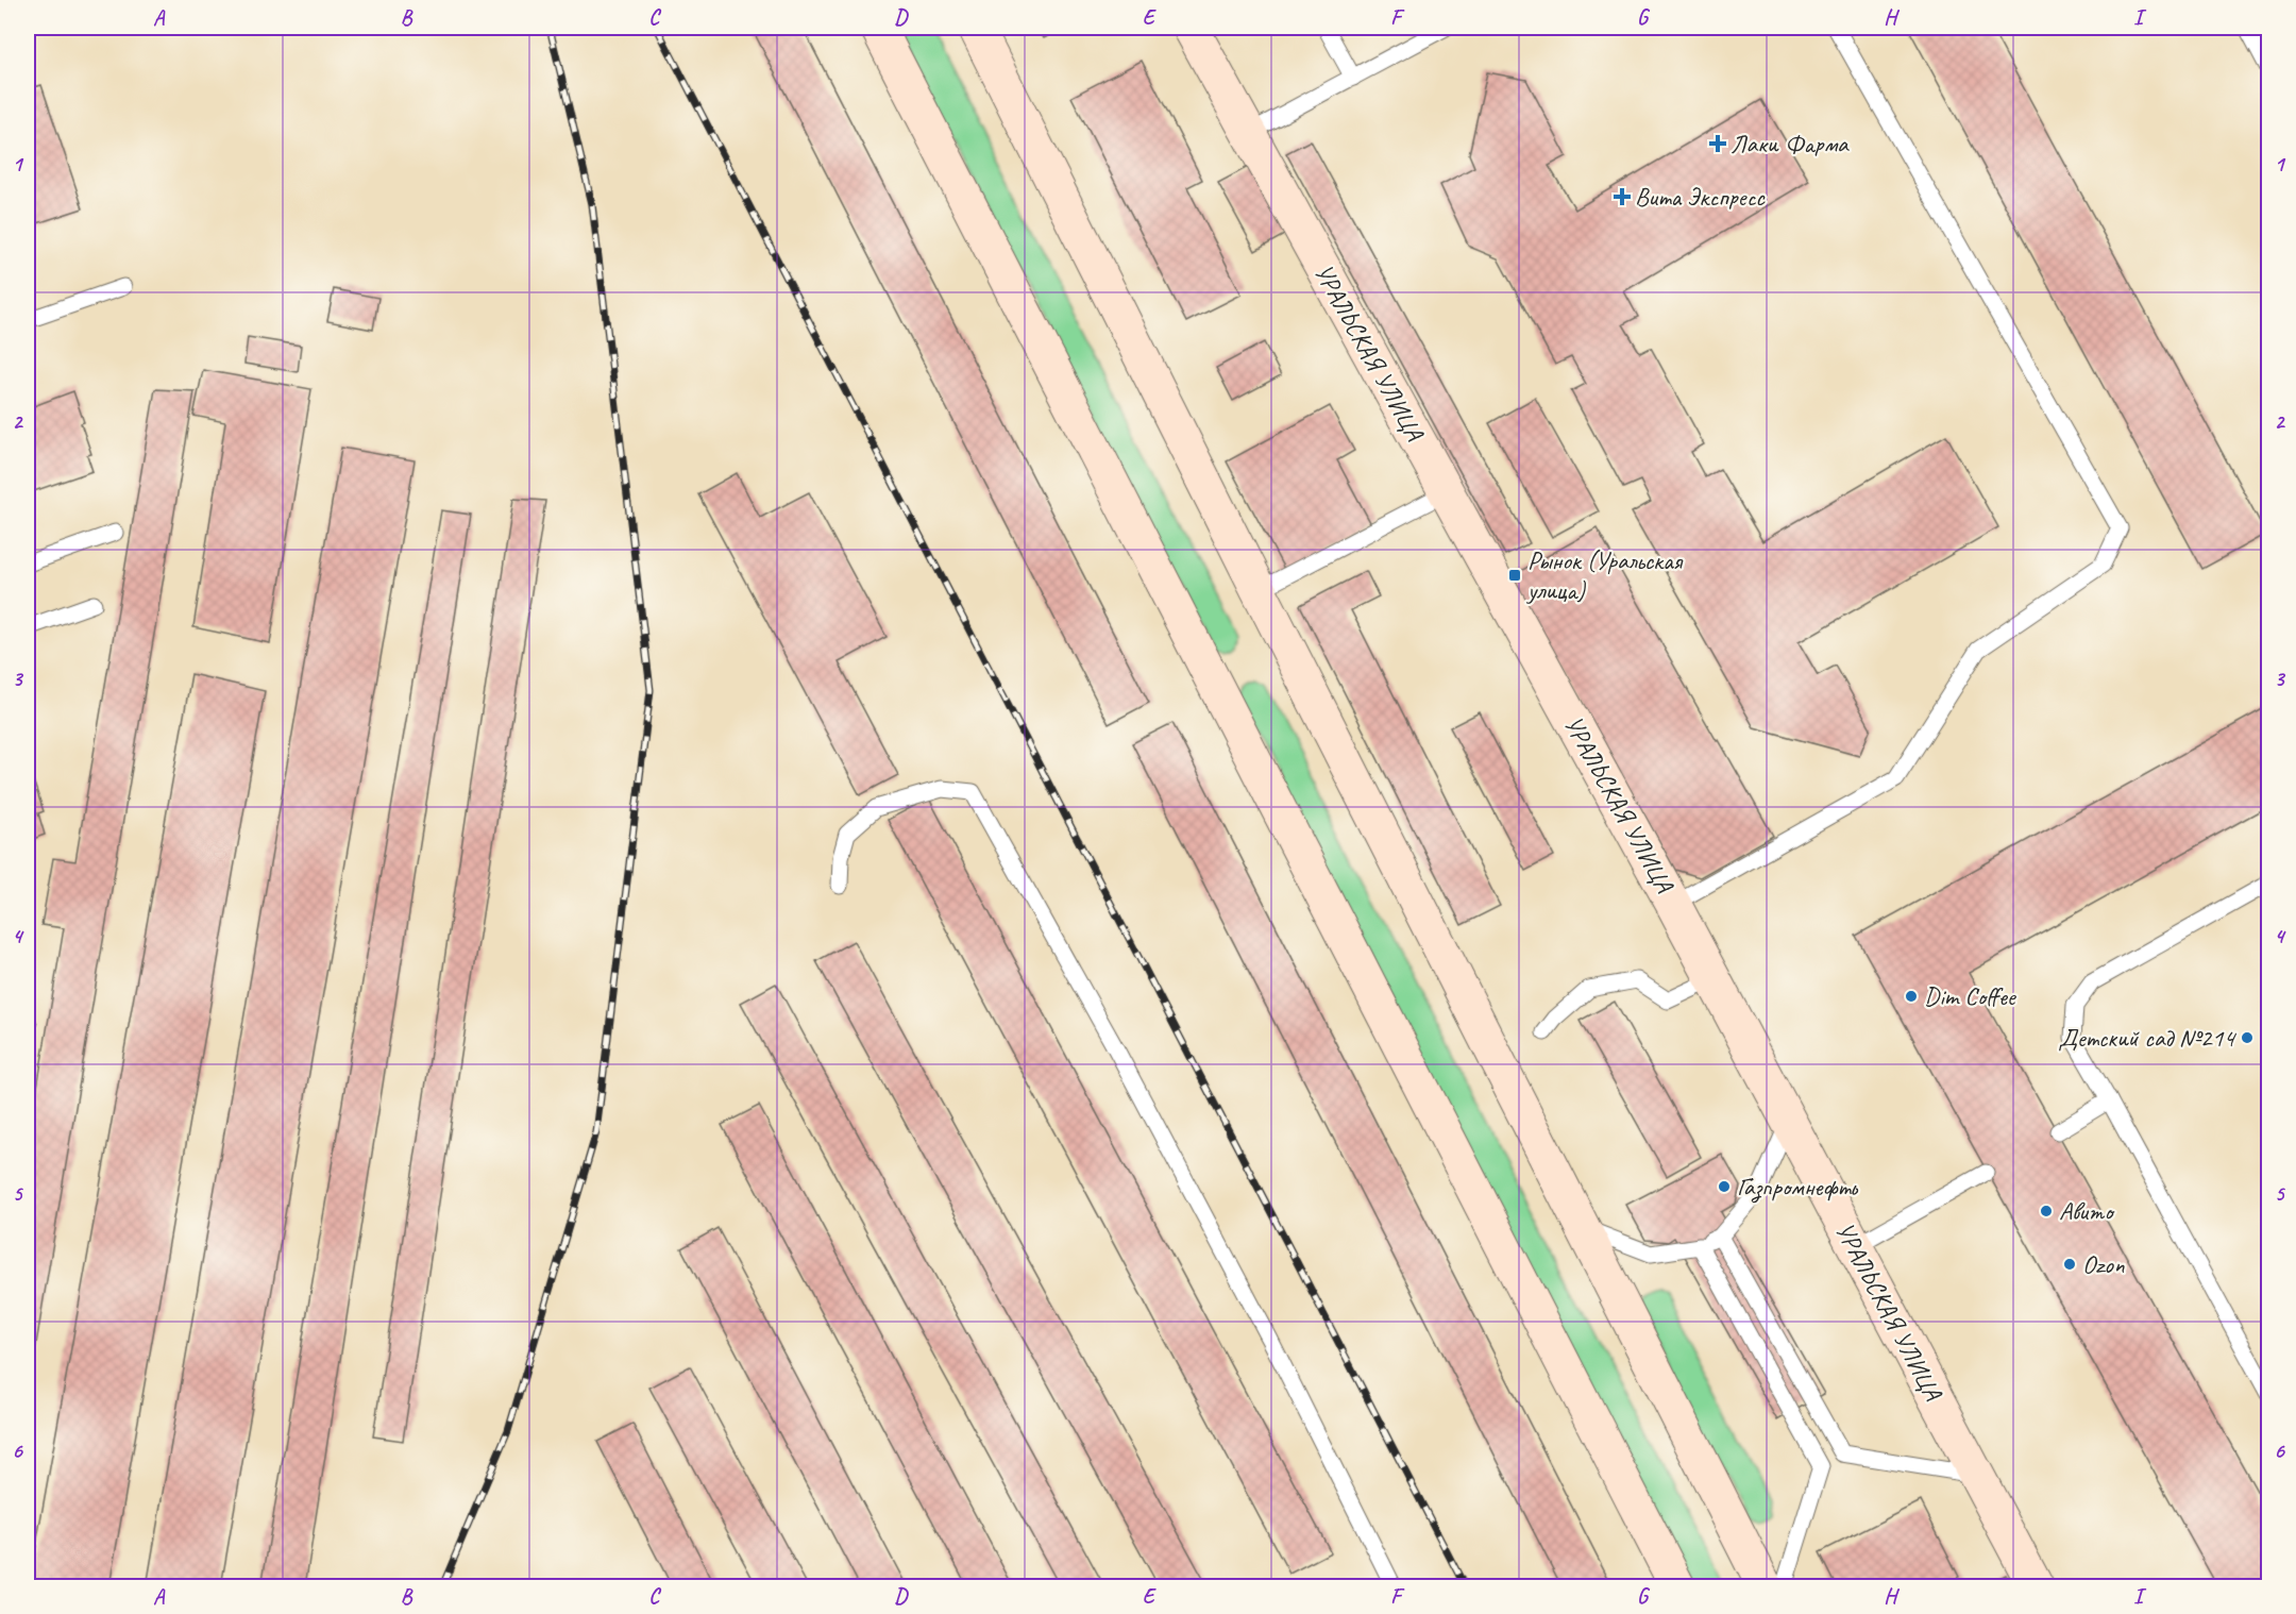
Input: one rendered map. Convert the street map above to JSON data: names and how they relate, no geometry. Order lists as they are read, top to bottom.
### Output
{
  "streets": {
    "main road": ["УРАЛЬСКАЯ УЛИЦА"]
  },
  "places": {
    "health": ["Лаки Фарма", "Вита Экспресс"],
    "transit": ["Рынок (Уральская улица)"],
    "other": [
      "Dim Coffee",
      "Детский сад №214",
      "Газпромнефть",
      "Авито",
      "Ozon"
    ]
  },
  "grid": {
    "columns": [
      "A",
      "B",
      "C",
      "D",
      "E",
      "F",
      "G",
      "H",
      "I"
    ],
    "rows": [
      "1",
      "2",
      "3",
      "4",
      "5",
      "6"
    ]
  }
}
